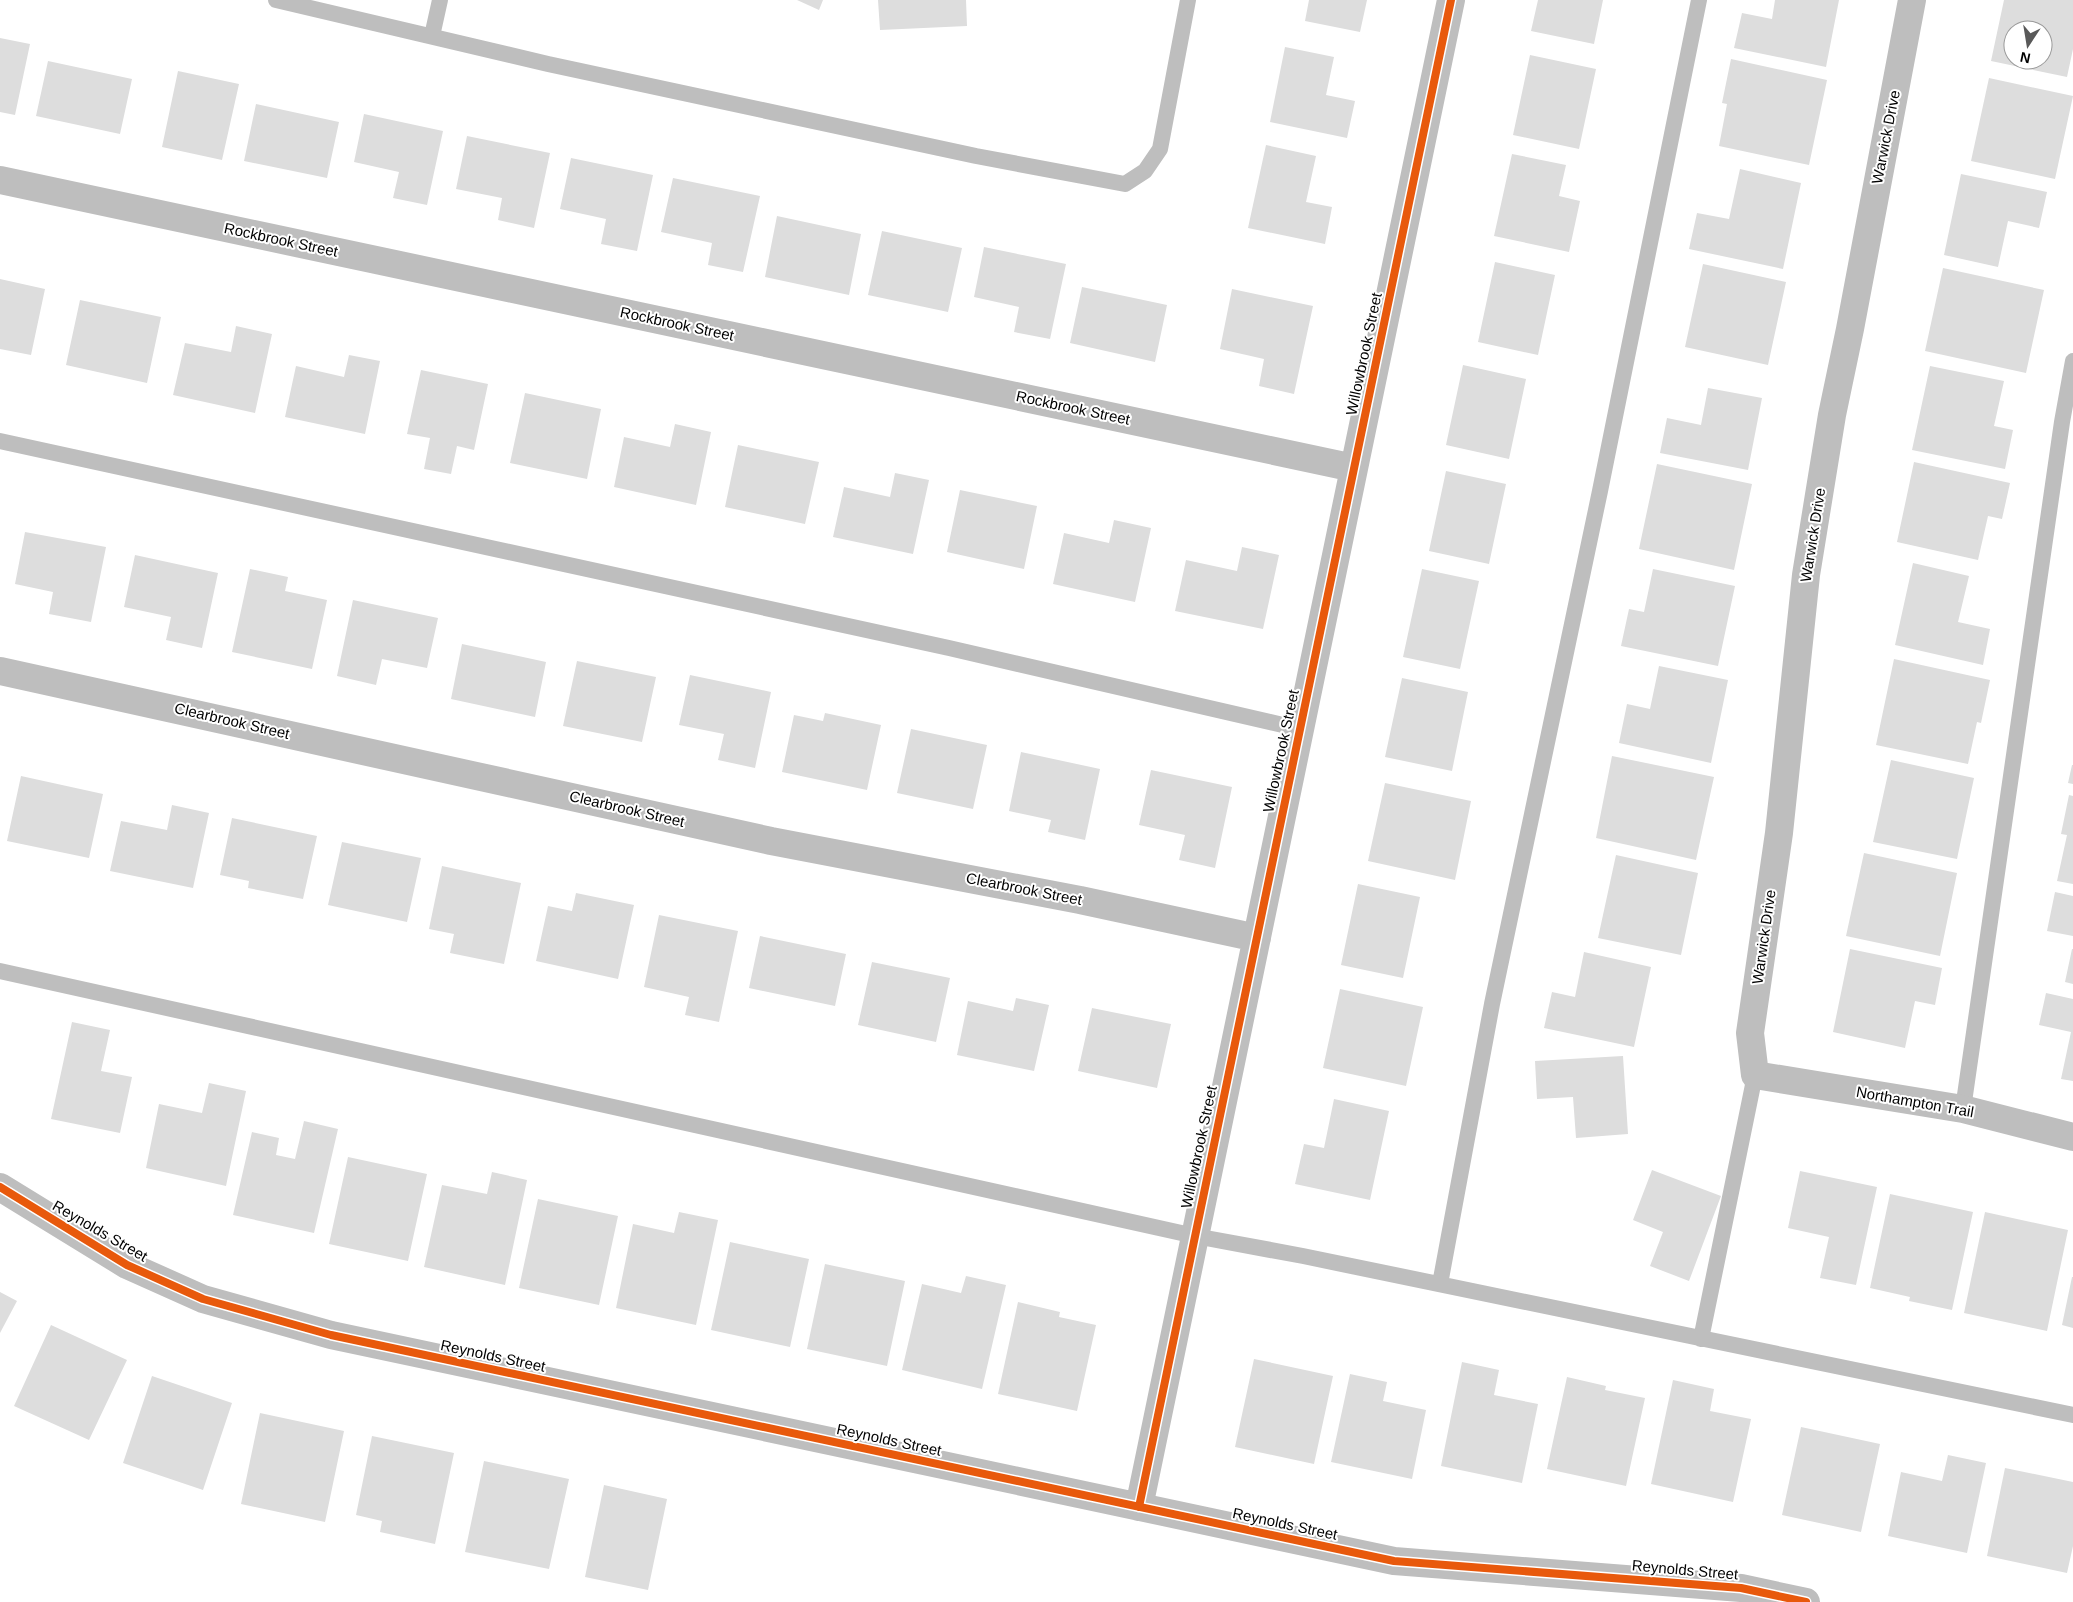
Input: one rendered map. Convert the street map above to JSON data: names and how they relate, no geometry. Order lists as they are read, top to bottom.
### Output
{
  "streets": {
    "street": [
      "Warwick Drive",
      "Rockbrook Street",
      "Willowbrook Street",
      "Clearbrook Street",
      "Northampton Trail",
      "Reynolds Street"
    ]
  },
  "crossings": [
    ["Warwick Drive", "Northampton Trail"],
    ["Rockbrook Street", "Willowbrook Street"],
    ["Willowbrook Street", "Clearbrook Street"],
    ["Willowbrook Street", "Reynolds Street"]
  ],
  "north": "bottom"
}
